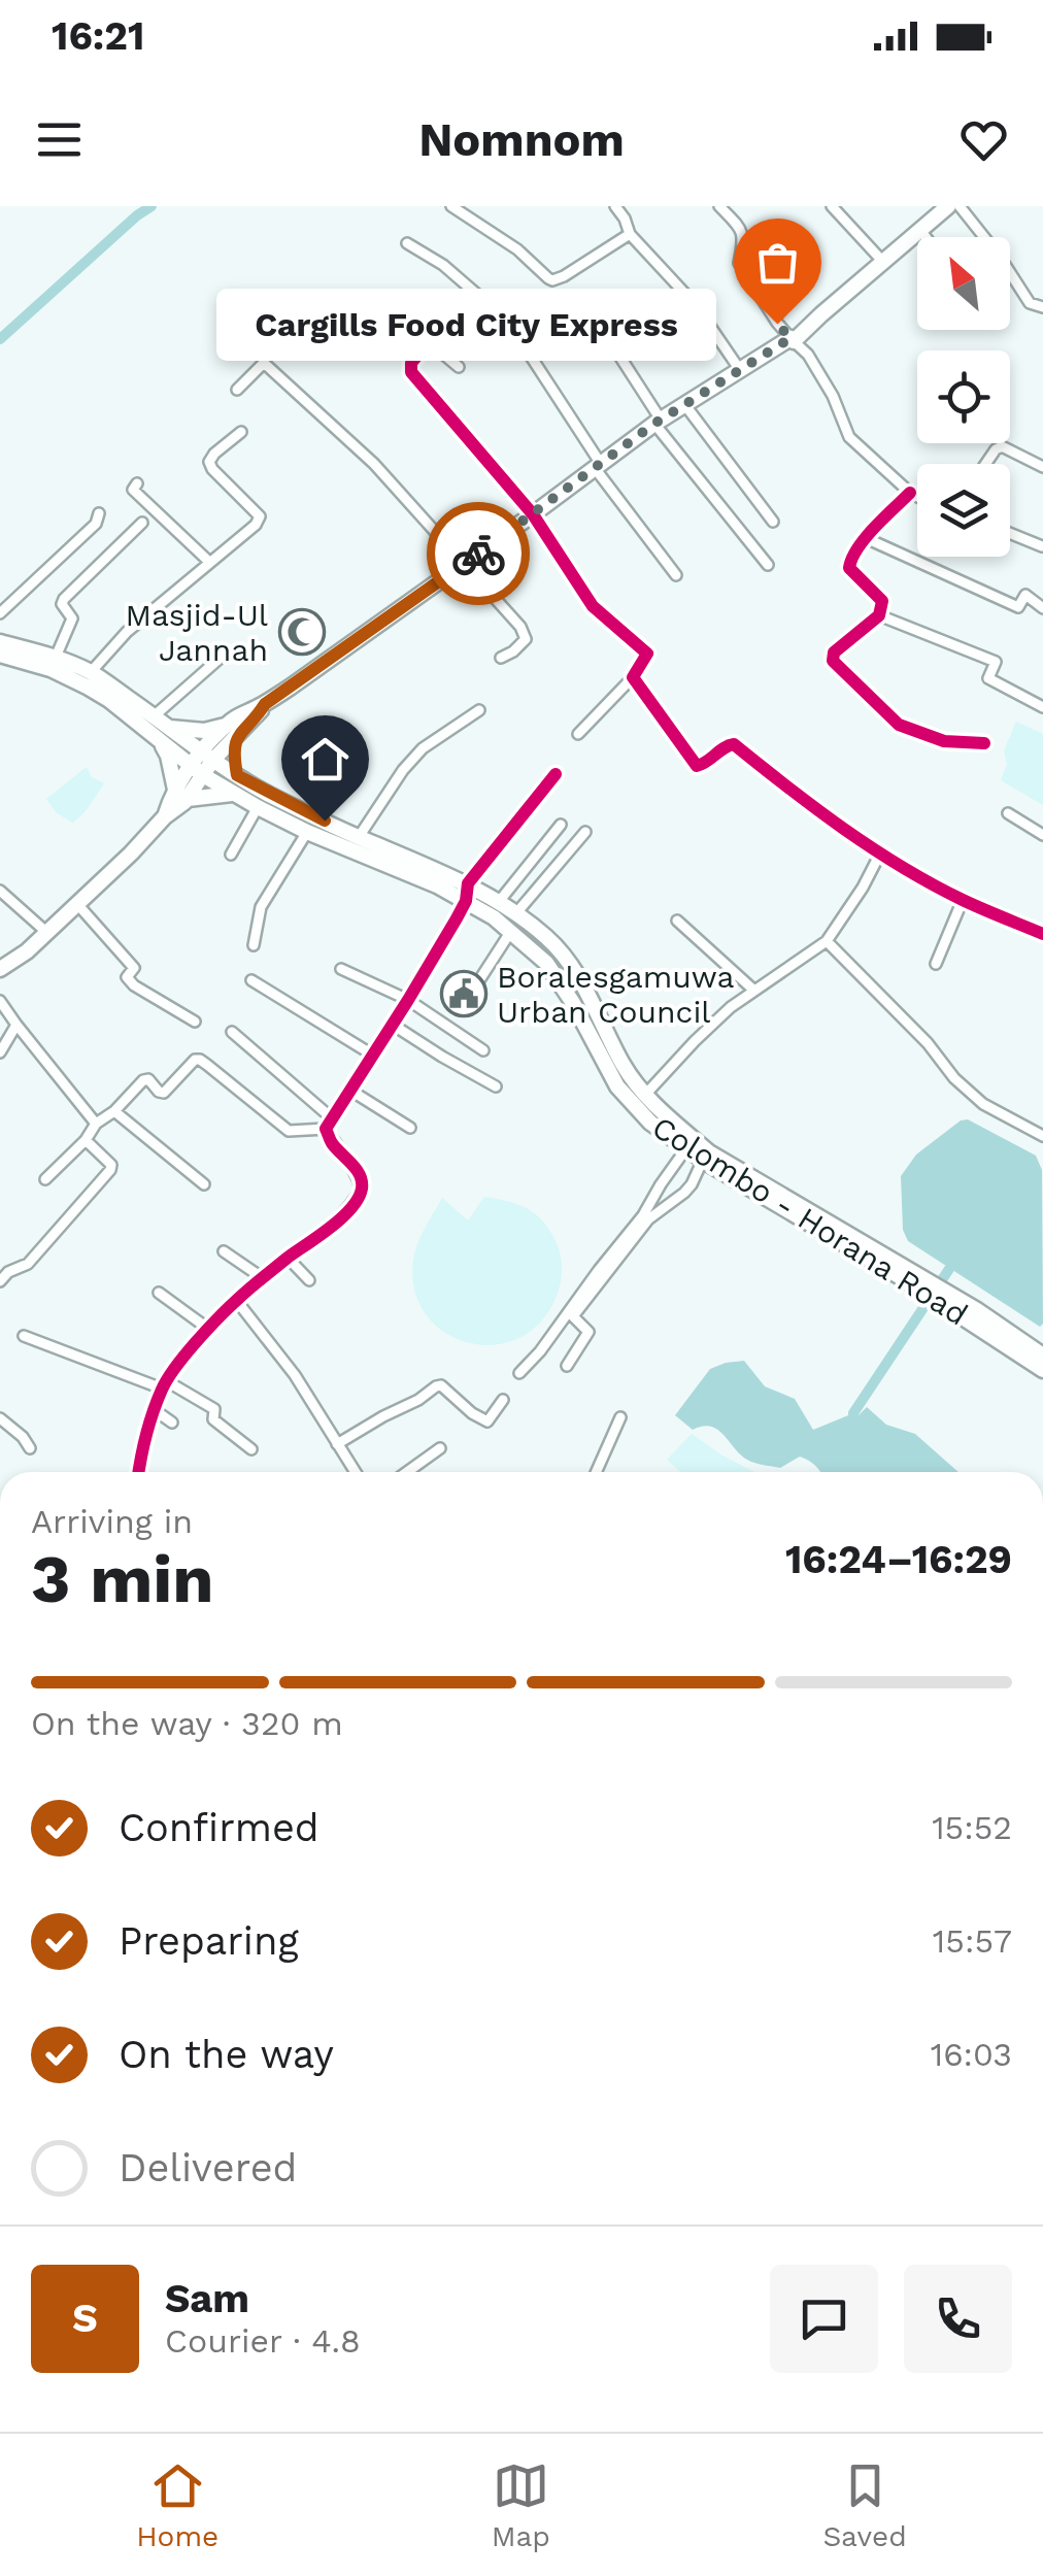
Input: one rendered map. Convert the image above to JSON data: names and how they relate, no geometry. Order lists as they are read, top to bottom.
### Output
{
  "streets": {
    "main road": ["Colombo - Horana Road"]
  },
  "places": {
    "other": ["Cargills Food City Express"],
    "mosque": ["Masjid-Ul Jannah"],
    "public building": ["Boralesgamuwa Urban Council"]
  },
  "north": "top left",
  "page": {
    "status": "16:21",
    "header": "Nomnom",
    "bubble": "Cargills Food City Express",
    "heading": ["3 min", "Arriving in", "16:24–16:29"],
    "panel": ["Sam", "Courier · 4.8"],
    "bar": "On the way · 320 m",
    "list": [
      ["Confirmed", "15:52"],
      ["Preparing", "15:57"],
      ["On the way", "16:03"],
      "Delivered"
    ],
    "round": "S",
    "tabs": ["Home", "Map", "Saved"]
  }
}
